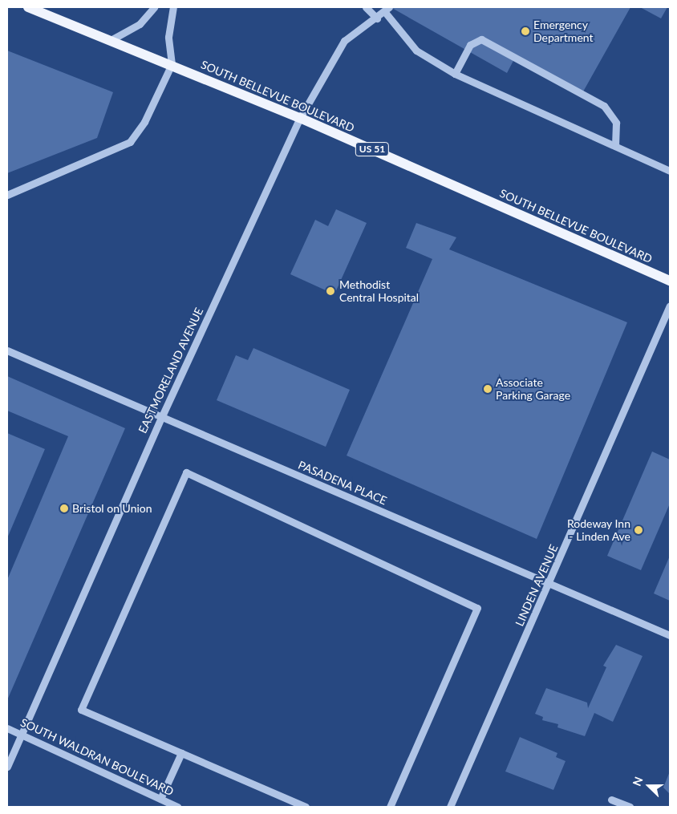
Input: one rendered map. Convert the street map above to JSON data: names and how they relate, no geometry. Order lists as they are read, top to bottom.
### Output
{
  "streets": {
    "main road": ["SOUTH BELLEVUE BOULEVARD", "US 51"],
    "street": [
      "EASTMORELAND AVENUE",
      "PASADENA PLACE",
      "LINDEN AVENUE",
      "SOUTH WALDRAN BOULEVARD"
    ]
  },
  "crossings": [
    ["SOUTH BELLEVUE BOULEVARD", "EASTMORELAND AVENUE"],
    ["EASTMORELAND AVENUE", "PASADENA PLACE"],
    ["EASTMORELAND AVENUE", "SOUTH WALDRAN BOULEVARD"],
    ["PASADENA PLACE", "LINDEN AVENUE"]
  ],
  "places": [
    "Emergency Department",
    "Methodist Central Hospital",
    "Associate Parking Garage",
    "Bristol on Union",
    "Rodeway Inn - Linden Ave"
  ],
  "north": "left"
}
